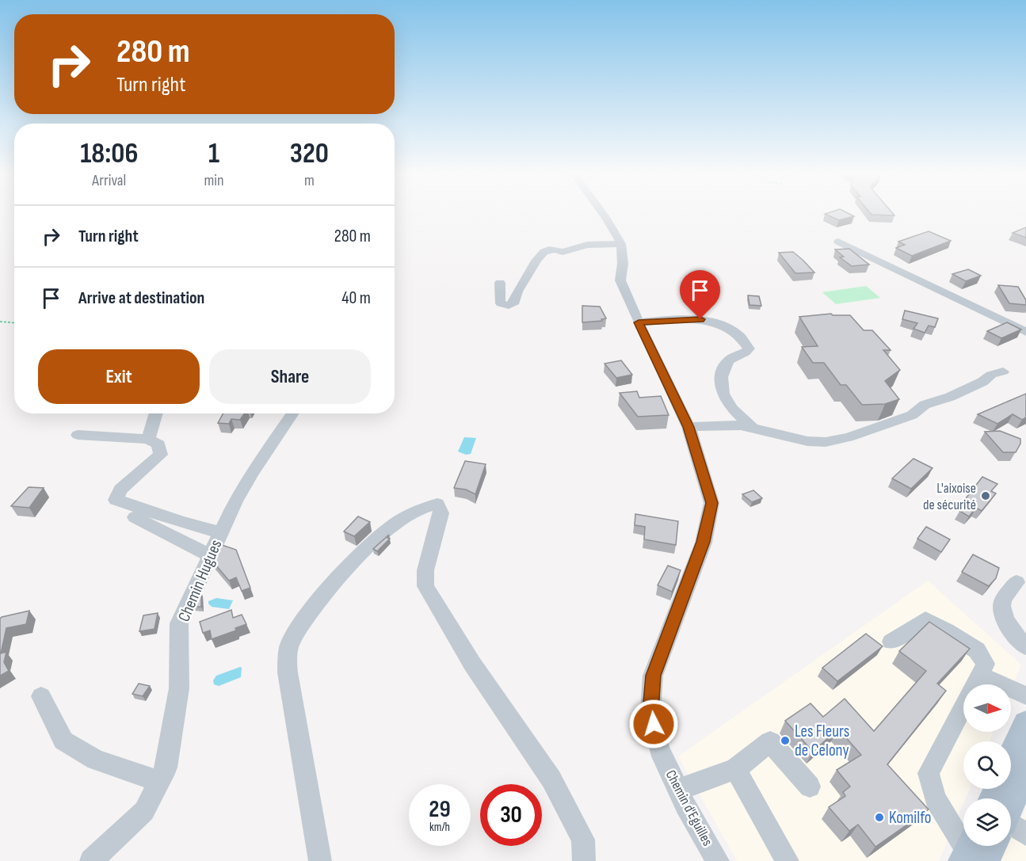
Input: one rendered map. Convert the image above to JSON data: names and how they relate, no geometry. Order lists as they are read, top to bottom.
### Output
{
  "streets": {
    "street": ["Chemin Hugues", "Chemin d'Eguilles"]
  },
  "places": ["L'aixoise de sécurité", "Les Fleurs de Celony", "Komilfo"],
  "north": "right",
  "page": {
    "turn": ["280 m", "Turn right"],
    "eta": [
      "18:06",
      "Arrival",
      "1",
      "min",
      "320",
      "m"
    ],
    "list": [
      {
        "name": "Turn right",
        "value": "280 m"
      },
      {
        "name": "Arrive at destination",
        "value": "40 m"
      }
    ],
    "buttons": ["Exit", "Share"],
    "speed": "29 km/h",
    "limit": "30"
  }
}
